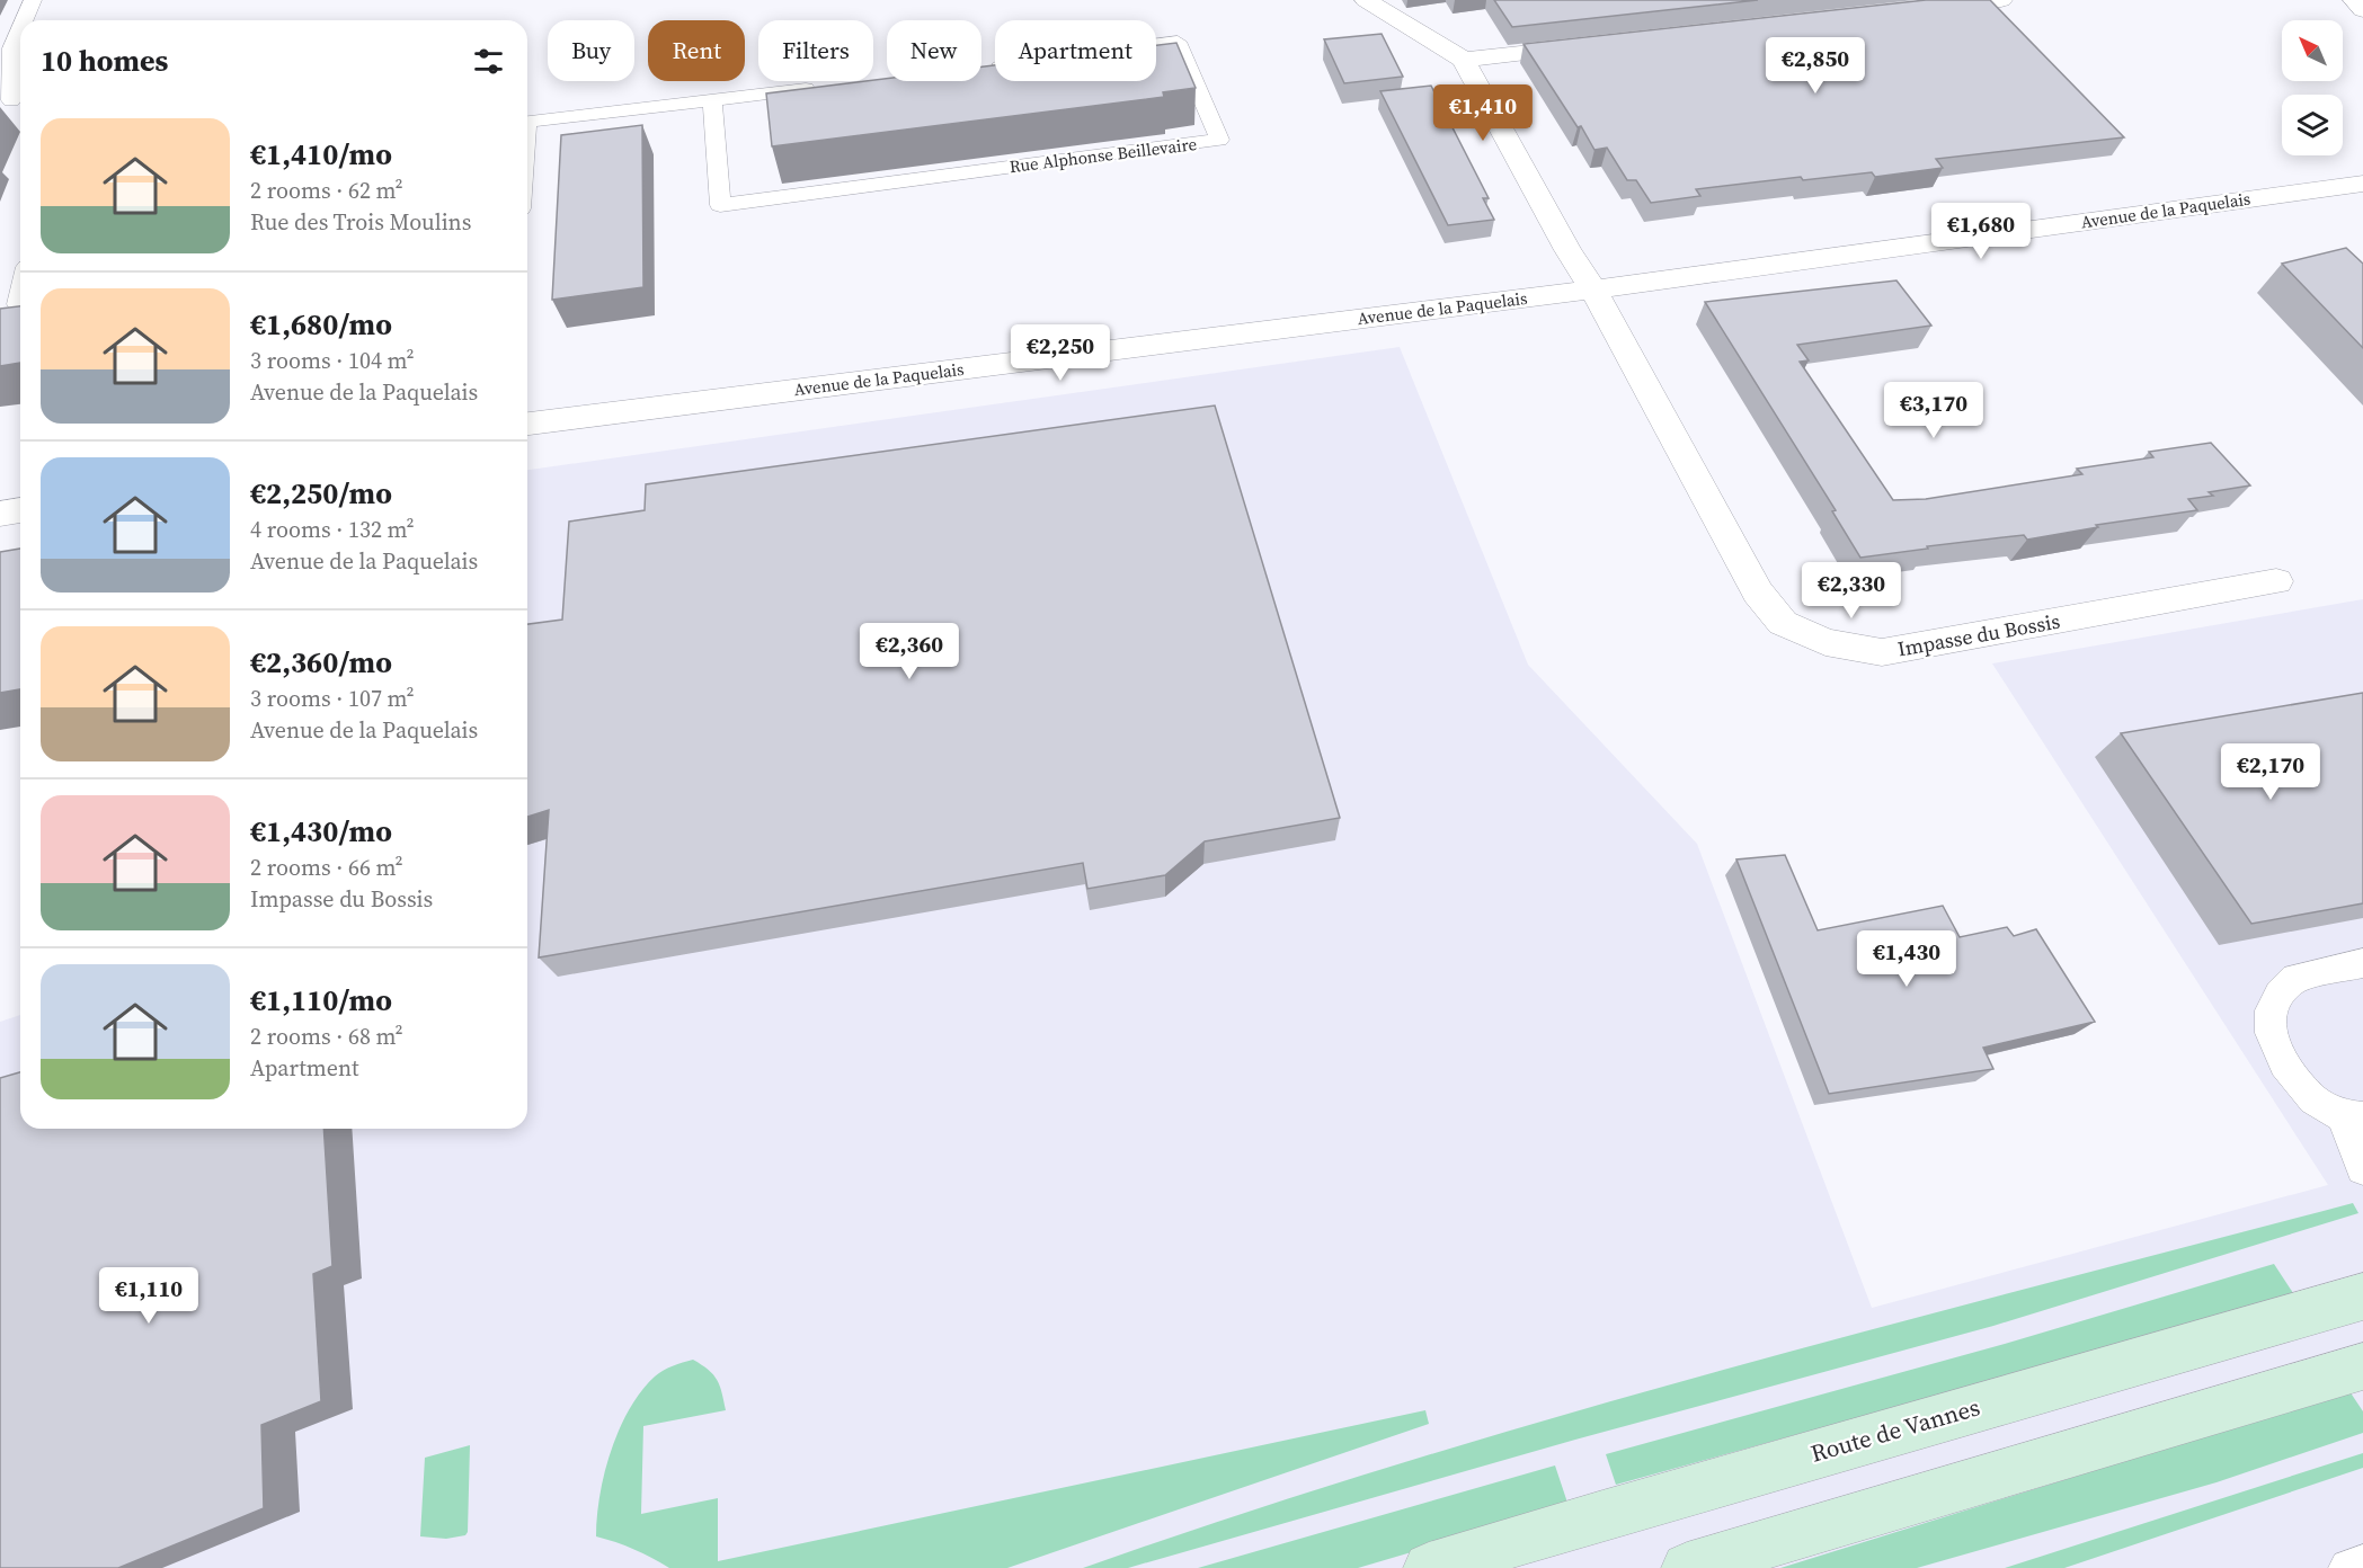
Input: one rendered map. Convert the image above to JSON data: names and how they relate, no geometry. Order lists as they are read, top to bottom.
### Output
{
  "streets": {
    "main road": ["Route de Vannes"],
    "street": ["Avenue de la Paquelais", "Impasse du Bossis"],
    "lane": ["Rue Alphonse Beillevaire"]
  },
  "crossings": [
    ["Avenue de la Paquelais", "Impasse du Bossis"]
  ],
  "north": "top left",
  "page": {
    "chip": [
      "Buy",
      "Rent",
      "Filters",
      "New",
      "Apartment"
    ],
    "heading": "10 homes",
    "price": [
      "€2,850",
      "€1,410",
      "€1,680",
      "€2,250",
      "€3,170",
      "€2,330",
      "€2,360",
      "€2,170",
      "€1,430",
      "€1,110"
    ],
    "list": [
      {
        "name": "€1,410/mo",
        "note": "2 rooms · 62 m² · Rue des Trois Moulins"
      },
      {
        "name": "€1,680/mo",
        "note": "3 rooms · 104 m² · Avenue de la Paquelais"
      },
      {
        "name": "€2,250/mo",
        "note": "4 rooms · 132 m² · Avenue de la Paquelais"
      },
      {
        "name": "€2,360/mo",
        "note": "3 rooms · 107 m² · Avenue de la Paquelais"
      },
      {
        "name": "€1,430/mo",
        "note": "2 rooms · 66 m² · Impasse du Bossis"
      },
      {
        "name": "€1,110/mo",
        "note": "2 rooms · 68 m² · Apartment"
      }
    ]
  }
}
